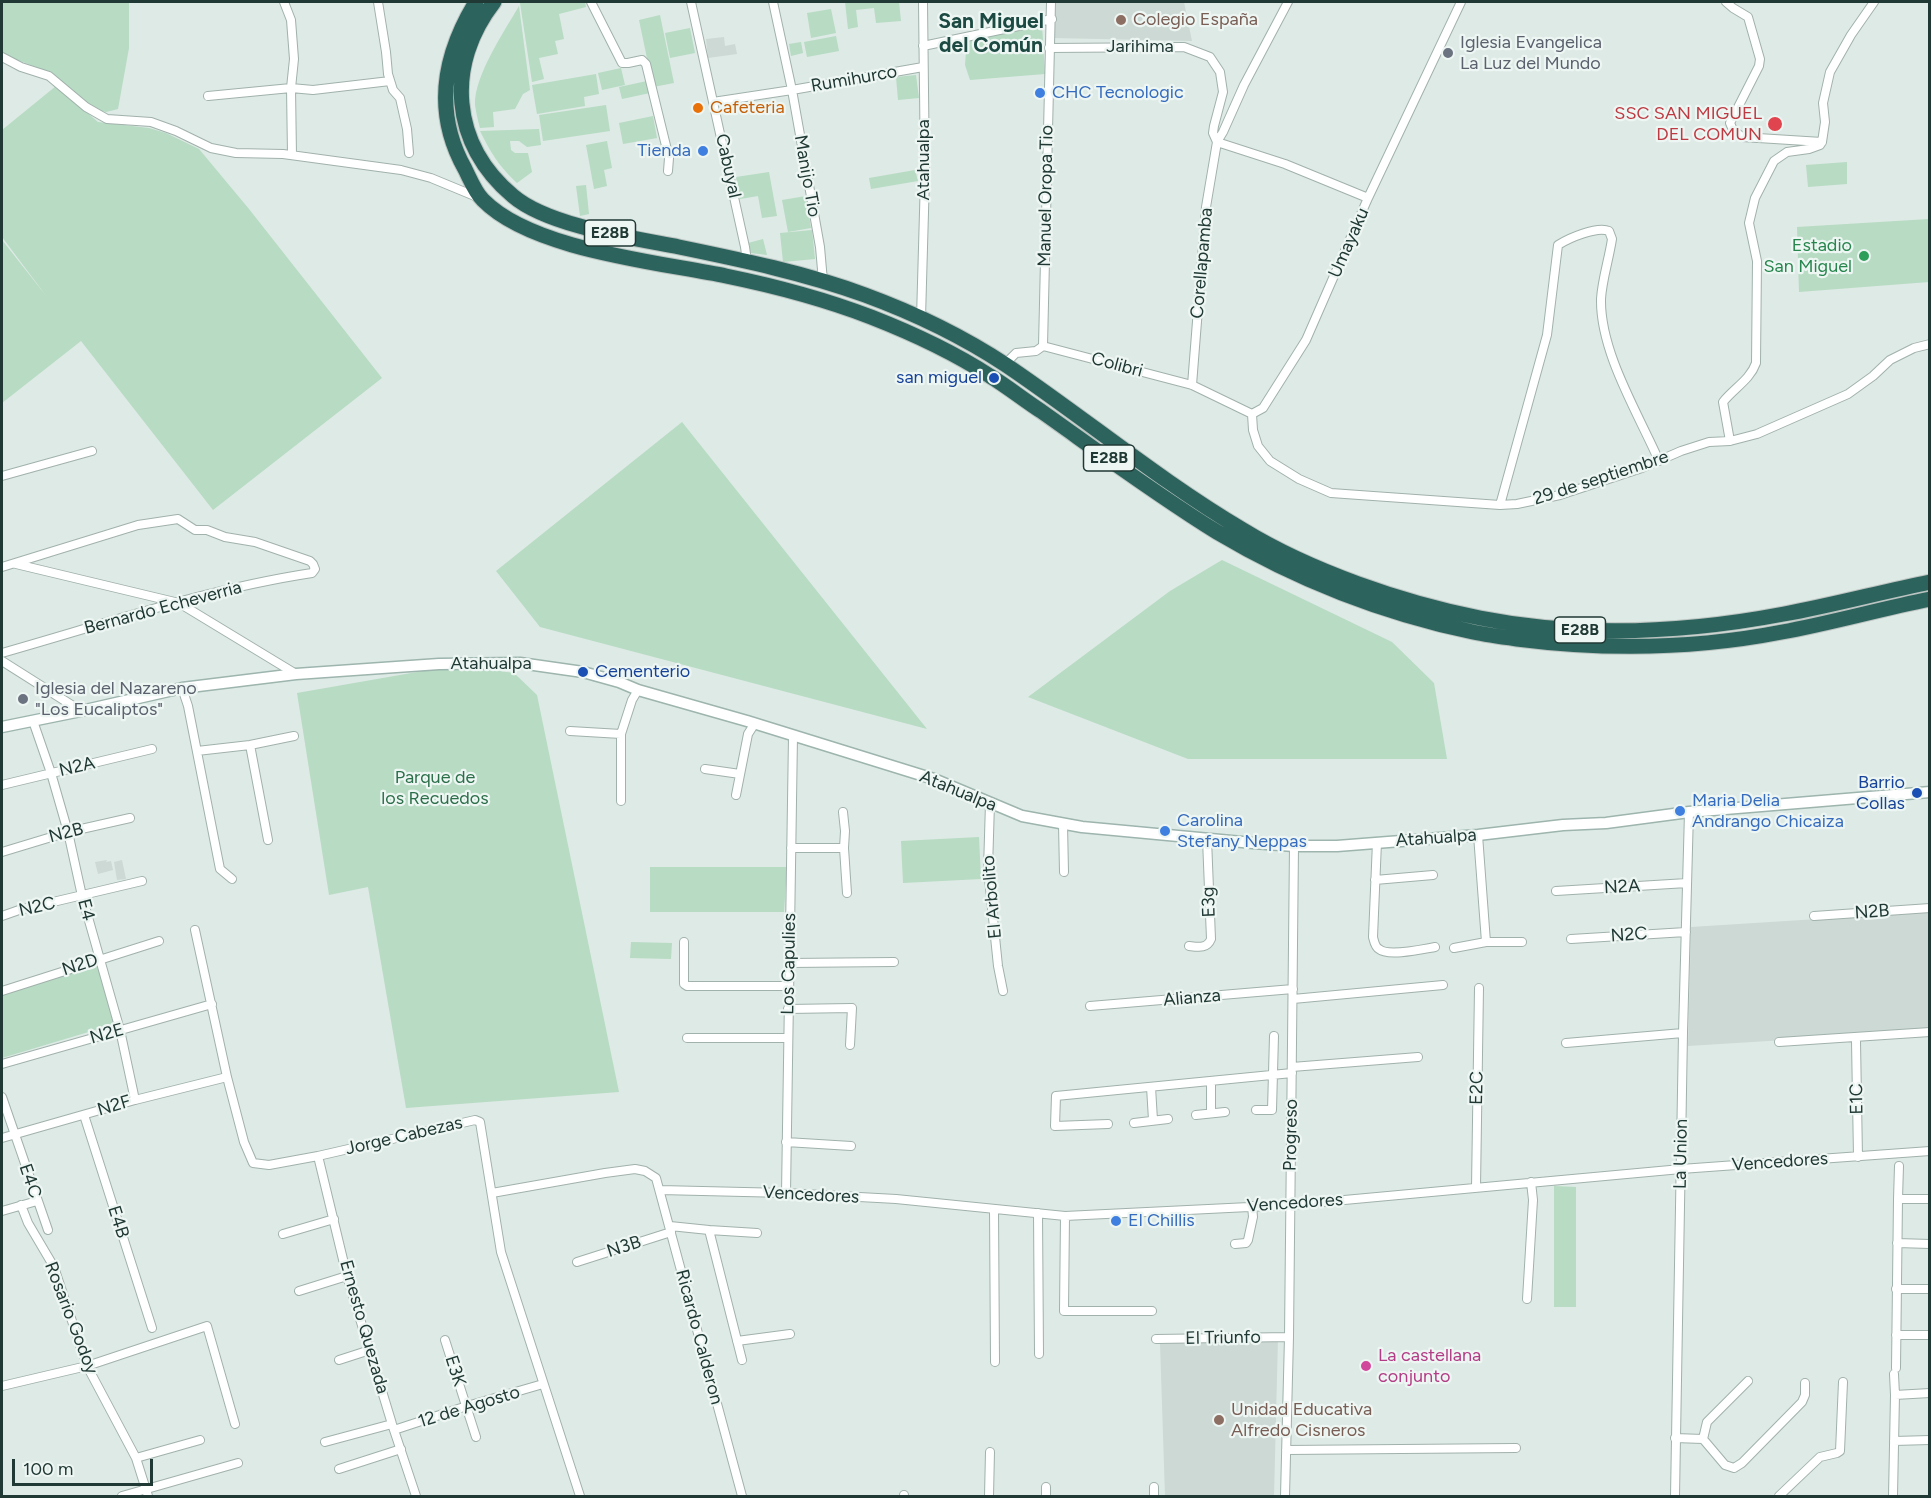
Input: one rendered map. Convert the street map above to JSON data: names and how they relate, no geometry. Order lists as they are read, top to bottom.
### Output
{
  "streets": {
    "highway": ["E28B"],
    "street": [
      "Jarihima",
      "Rumihurco",
      "Atahualpa",
      "Cabuyal",
      "Manijo Tio",
      "Manuel Oropa Tio",
      "Umayaku",
      "Corellapamba",
      "Colibri",
      "29 de septiembre",
      "Bernardo Echeverria",
      "N2A",
      "N2B",
      "El Arbolito",
      "E3g",
      "N2C",
      "E4",
      "Los Capulies",
      "N2D",
      "Alianza",
      "N2E",
      "E2C",
      "E1C",
      "N2F",
      "Progreso",
      "Jorge Cabezas",
      "La Union",
      "Vencedores",
      "E4C",
      "E4B",
      "N3B",
      "Rosario Godoy",
      "Ernesto Quezada",
      "Ricardo Calderon",
      "El Triunfo",
      "E3K",
      "12 de Agosto"
    ]
  },
  "crossings": [
    ["Jarihima", "Manuel Oropa Tio"],
    ["Jarihima", "Corellapamba"],
    ["Rumihurco", "Atahualpa"],
    ["Rumihurco", "Cabuyal"],
    ["Rumihurco", "Manijo Tio"],
    ["Atahualpa", "E28B"],
    ["Atahualpa", "El Arbolito"],
    ["Atahualpa", "E3g"],
    ["Atahualpa", "E4"],
    ["Atahualpa", "Los Capulies"],
    ["Atahualpa", "Progreso"],
    ["Atahualpa", "La Union"],
    ["Cabuyal", "E28B"],
    ["Manijo Tio", "E28B"],
    ["Manuel Oropa Tio", "Colibri"],
    ["Umayaku", "29 de septiembre"],
    ["Corellapamba", "Colibri"],
    ["N2A", "E4"],
    ["N2A", "La Union"],
    ["N2B", "E4"],
    ["N2C", "E4"],
    ["N2C", "La Union"],
    ["E4", "N2D"],
    ["E4", "N2E"],
    ["E4", "N2F"],
    ["Los Capulies", "Vencedores"],
    ["Alianza", "Progreso"],
    ["N2E", "Jorge Cabezas"],
    ["E2C", "Vencedores"],
    ["E1C", "Vencedores"],
    ["N2F", "Jorge Cabezas"],
    ["N2F", "E4C"],
    ["N2F", "E4B"],
    ["Progreso", "Vencedores"],
    ["Progreso", "El Triunfo"],
    ["Jorge Cabezas", "Ernesto Quezada"],
    ["Jorge Cabezas", "Ricardo Calderon"],
    ["Jorge Cabezas", "12 de Agosto"],
    ["La Union", "Vencedores"],
    ["Vencedores", "Ricardo Calderon"],
    ["N3B", "Ricardo Calderon"],
    ["Ernesto Quezada", "12 de Agosto"],
    ["E3K", "12 de Agosto"]
  ],
  "districts": ["San Miguel del Común"],
  "parks": ["Parque de los Recuedos"],
  "places": [
    "Colegio España",
    "Iglesia Evangelica La Luz del Mundo",
    "CHC Tecnologic",
    "Cafeteria",
    "SSC SAN MIGUEL DEL COMUN",
    "Tienda",
    "Estadio San Miguel",
    "san miguel",
    "Cementerio",
    "Iglesia del Nazareno \"Los Eucaliptos\"",
    "Barrio Collas",
    "Maria Delia Andrango Chicaiza",
    "Carolina Stefany Neppas",
    "El Chillis",
    "La castellana conjunto",
    "Unidad Educativa Alfredo Cisneros"
  ],
  "scale_bar": "100 m"
}
